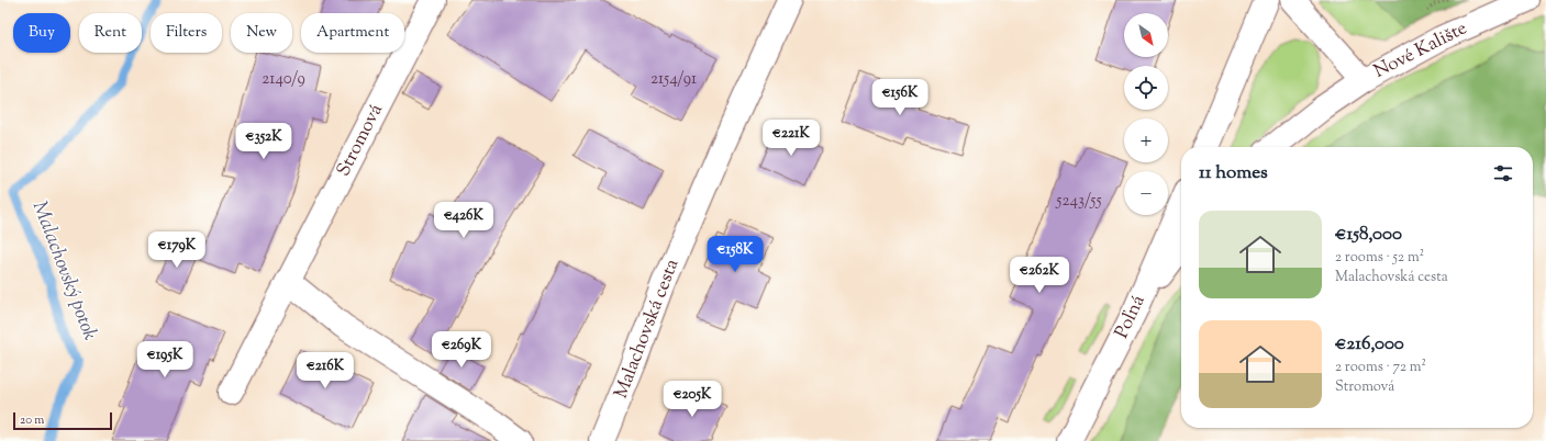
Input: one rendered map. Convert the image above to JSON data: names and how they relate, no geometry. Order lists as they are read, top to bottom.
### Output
{
  "streets": {
    "street": [
      "Nové Kalište",
      "Stromová",
      "Poľná",
      "Malachovská cesta"
    ]
  },
  "water": ["Malachovský potok"],
  "house_numbers": ["2140/9", "2154/91", "5243/55"],
  "scale_bar": "20 m",
  "north": "bottom right",
  "page": {
    "map_buttons": ["+", "−"],
    "chip": [
      "Buy",
      "Rent",
      "Filters",
      "New",
      "Apartment"
    ],
    "price": [
      "€156K",
      "€221K",
      "€352K",
      "€426K",
      "€179K",
      "€158K",
      "€262K",
      "€269K",
      "€195K",
      "€216K",
      "€205K"
    ],
    "heading": "11 homes",
    "list": [
      {
        "name": "€158,000",
        "note": "2 rooms · 52 m² · Malachovská cesta"
      },
      {
        "name": "€216,000",
        "note": "2 rooms · 72 m² · Stromová"
      }
    ],
    "scale": "20 m"
  }
}
